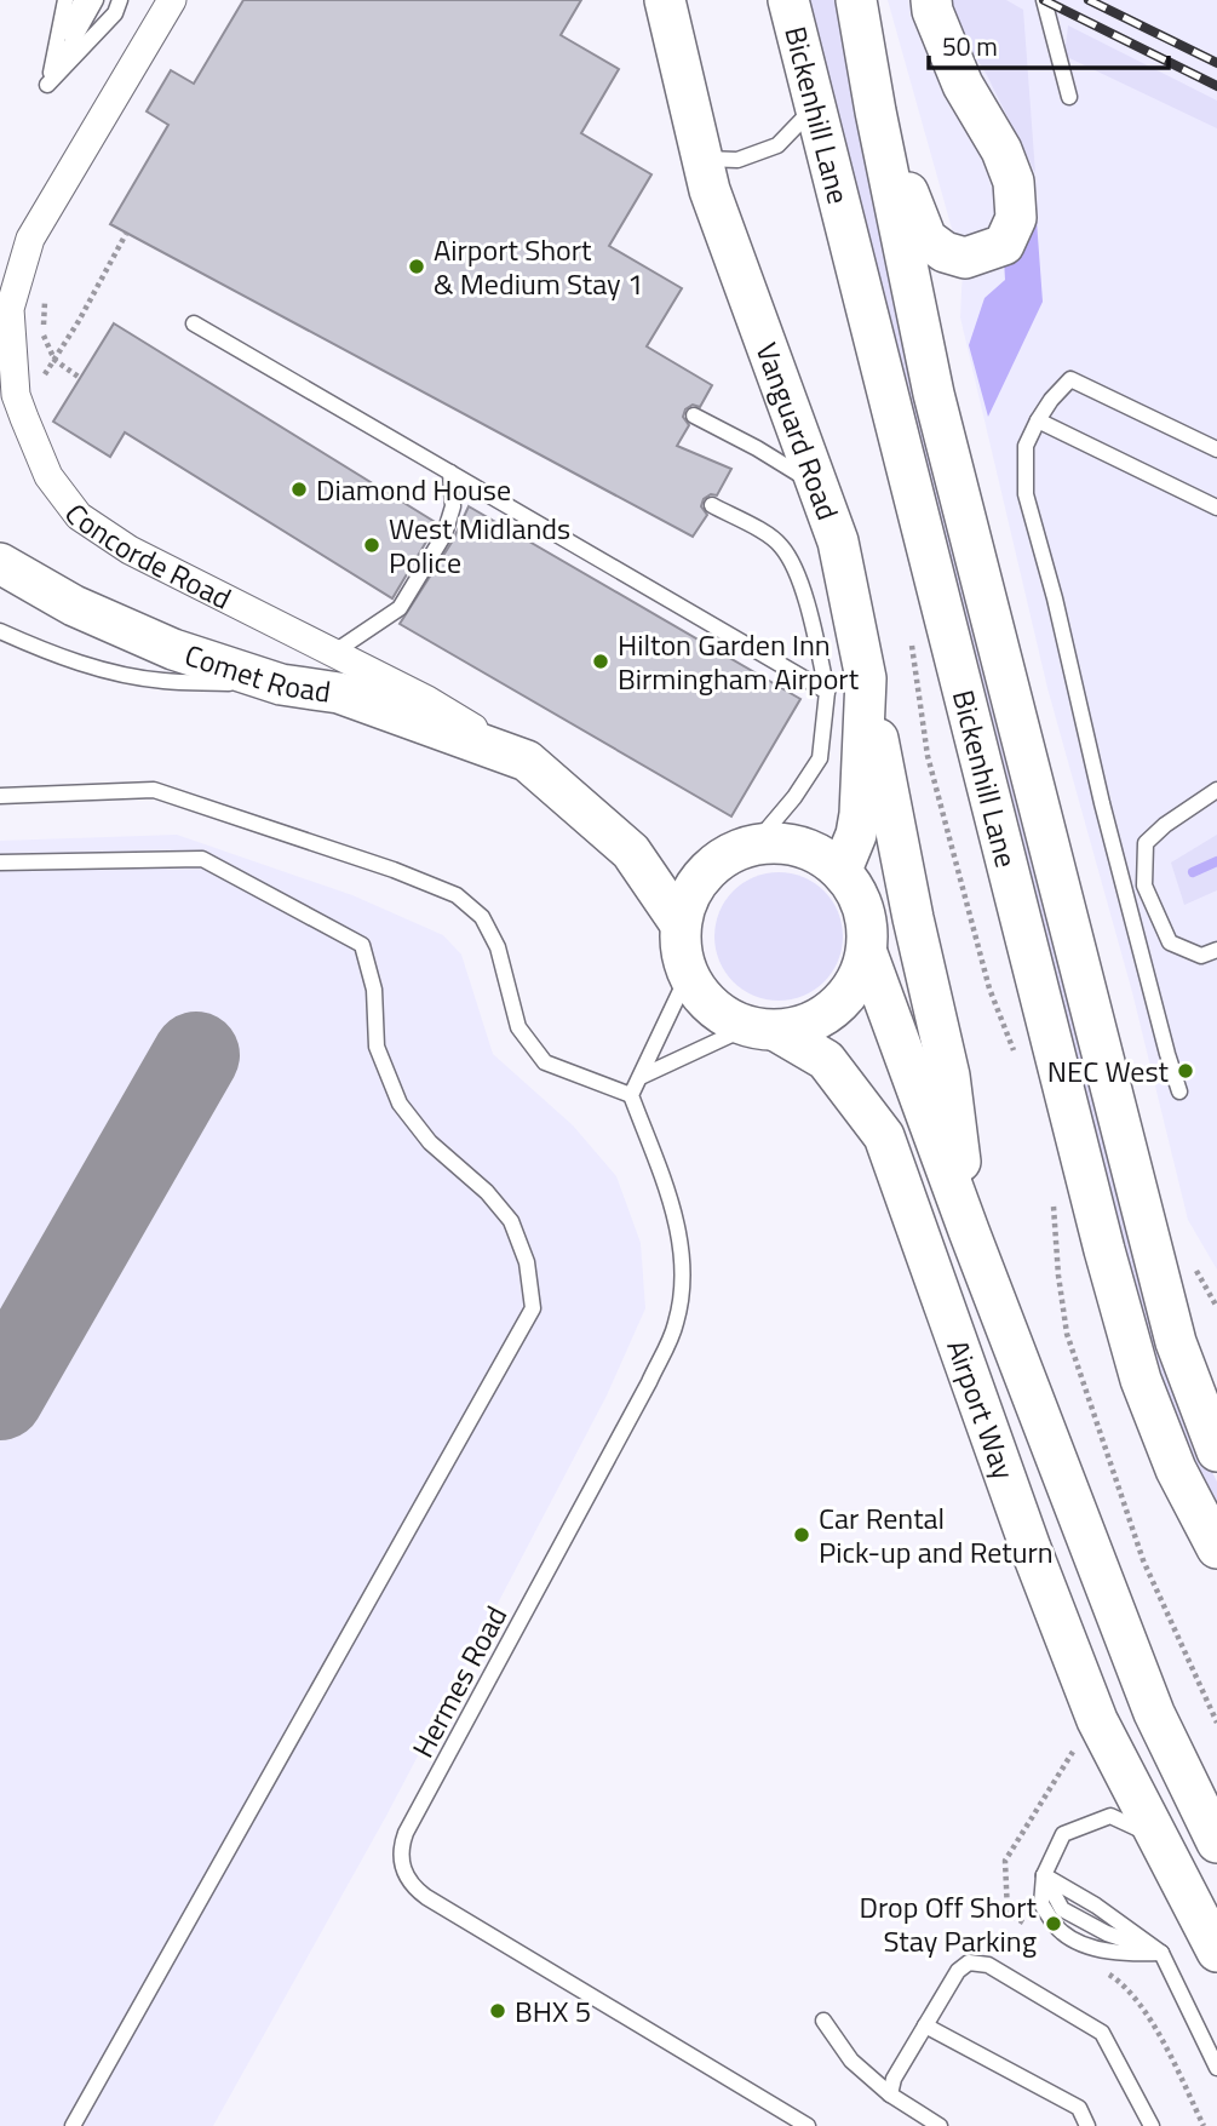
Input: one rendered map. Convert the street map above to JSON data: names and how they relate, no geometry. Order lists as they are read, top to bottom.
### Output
{
  "streets": {
    "street": [
      "Bickenhill Lane",
      "Vanguard Road",
      "Concorde Road",
      "Comet Road",
      "Airport Way"
    ],
    "lane": ["Hermes Road"]
  },
  "crossings": [
    ["Vanguard Road", "Concorde Road"],
    ["Vanguard Road", "Airport Way"],
    ["Concorde Road", "Comet Road"],
    ["Concorde Road", "Airport Way"]
  ],
  "places": [
    "Airport Short & Medium Stay 1",
    "Diamond House",
    "West Midlands Police",
    "Hilton Garden Inn Birmingham Airport",
    "NEC West",
    "Car Rental Pick-up and Return",
    "Drop Off Short Stay Parking",
    "BHX 5"
  ],
  "scale_bar": "50 m"
}
